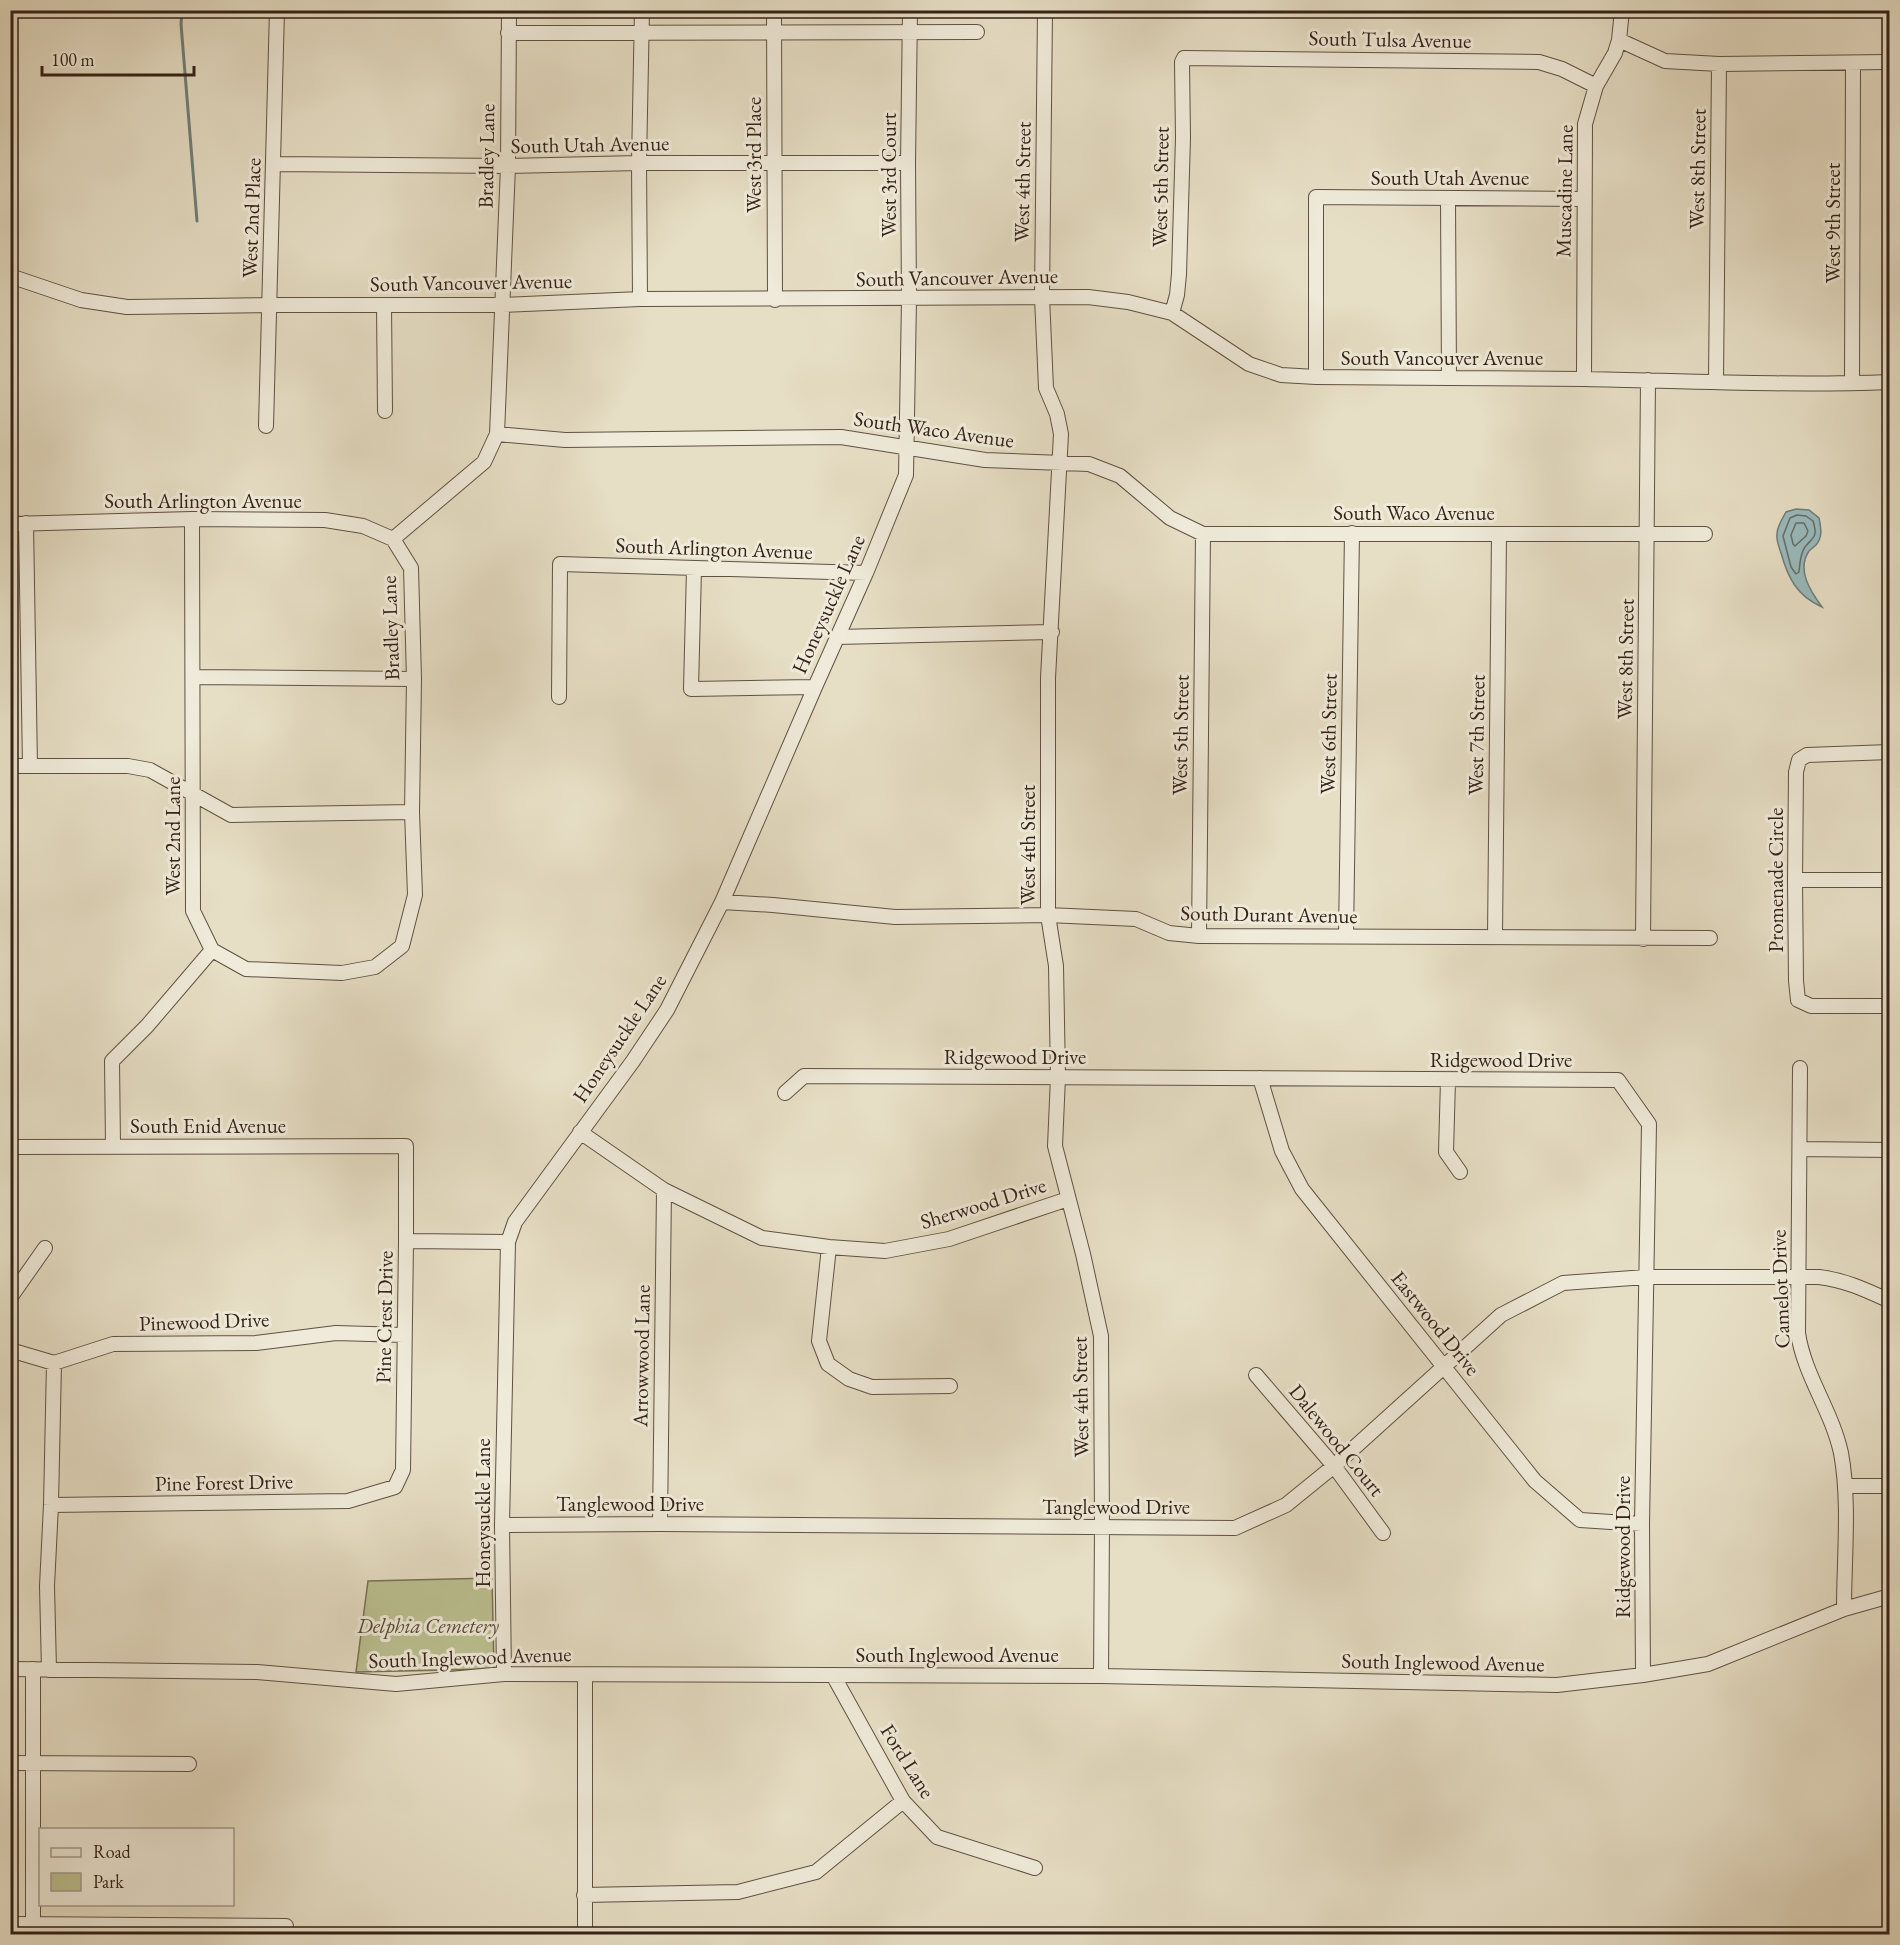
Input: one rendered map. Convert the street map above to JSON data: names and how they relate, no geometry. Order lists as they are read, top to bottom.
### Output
{
  "streets": {
    "street": [
      "South Tulsa Avenue",
      "South Utah Avenue",
      "West 3rd Place",
      "Bradley Lane",
      "West 8th Street",
      "West 3rd Court",
      "West 4th Street",
      "West 5th Street",
      "Muscadine Lane",
      "West 2nd Place",
      "West 9th Street",
      "South Vancouver Avenue",
      "South Waco Avenue",
      "South Arlington Avenue",
      "Honeysuckle Lane",
      "West 6th Street",
      "West 7th Street",
      "West 2nd Lane",
      "Promenade Circle",
      "South Durant Avenue",
      "Ridgewood Drive",
      "South Enid Avenue",
      "Sherwood Drive",
      "Camelot Drive",
      "Pine Crest Drive",
      "Pinewood Drive",
      "Eastwood Drive",
      "Arrowwood Lane",
      "Dalewood Court",
      "Pine Forest Drive",
      "Tanglewood Drive",
      "South Inglewood Avenue",
      "Ford Lane"
    ]
  },
  "crossings": [
    ["South Tulsa Avenue", "West 5th Street"],
    ["South Tulsa Avenue", "Muscadine Lane"],
    ["South Utah Avenue", "West 3rd Place"],
    ["South Utah Avenue", "Bradley Lane"],
    ["South Utah Avenue", "West 3rd Court"],
    ["South Utah Avenue", "Muscadine Lane"],
    ["South Utah Avenue", "West 2nd Place"],
    ["South Utah Avenue", "South Vancouver Avenue"],
    ["West 3rd Place", "South Vancouver Avenue"],
    ["Bradley Lane", "South Vancouver Avenue"],
    ["Bradley Lane", "South Waco Avenue"],
    ["Bradley Lane", "South Arlington Avenue"],
    ["Bradley Lane", "West 2nd Lane"],
    ["West 8th Street", "South Vancouver Avenue"],
    ["West 8th Street", "South Waco Avenue"],
    ["West 8th Street", "South Durant Avenue"],
    ["West 3rd Court", "South Vancouver Avenue"],
    ["West 3rd Court", "South Waco Avenue"],
    ["West 3rd Court", "Honeysuckle Lane"],
    ["West 4th Street", "South Vancouver Avenue"],
    ["West 4th Street", "South Waco Avenue"],
    ["West 4th Street", "South Durant Avenue"],
    ["West 4th Street", "Ridgewood Drive"],
    ["West 4th Street", "Sherwood Drive"],
    ["West 4th Street", "Tanglewood Drive"],
    ["West 4th Street", "South Inglewood Avenue"],
    ["West 5th Street", "South Vancouver Avenue"],
    ["West 5th Street", "South Waco Avenue"],
    ["West 5th Street", "South Durant Avenue"],
    ["Muscadine Lane", "South Vancouver Avenue"],
    ["West 2nd Place", "South Vancouver Avenue"],
    ["West 9th Street", "South Vancouver Avenue"],
    ["South Waco Avenue", "Honeysuckle Lane"],
    ["South Waco Avenue", "West 6th Street"],
    ["South Waco Avenue", "West 7th Street"],
    ["South Arlington Avenue", "Honeysuckle Lane"],
    ["South Arlington Avenue", "West 2nd Lane"],
    ["Honeysuckle Lane", "South Durant Avenue"],
    ["Honeysuckle Lane", "Sherwood Drive"],
    ["Honeysuckle Lane", "Tanglewood Drive"],
    ["Honeysuckle Lane", "South Inglewood Avenue"],
    ["West 6th Street", "South Durant Avenue"],
    ["West 7th Street", "South Durant Avenue"],
    ["Ridgewood Drive", "Eastwood Drive"],
    ["Ridgewood Drive", "Tanglewood Drive"],
    ["Ridgewood Drive", "South Inglewood Avenue"],
    ["South Enid Avenue", "Pine Crest Drive"],
    ["Sherwood Drive", "Arrowwood Lane"],
    ["Camelot Drive", "Tanglewood Drive"],
    ["Camelot Drive", "South Inglewood Avenue"],
    ["Pine Crest Drive", "Pinewood Drive"],
    ["Pine Crest Drive", "Pine Forest Drive"],
    ["Eastwood Drive", "Tanglewood Drive"],
    ["Arrowwood Lane", "Tanglewood Drive"],
    ["Dalewood Court", "Tanglewood Drive"],
    ["South Inglewood Avenue", "Ford Lane"]
  ],
  "parks": ["Delphia Cemetery"],
  "legend": ["Road", "Park"],
  "scale_bar": "100 m"
}
